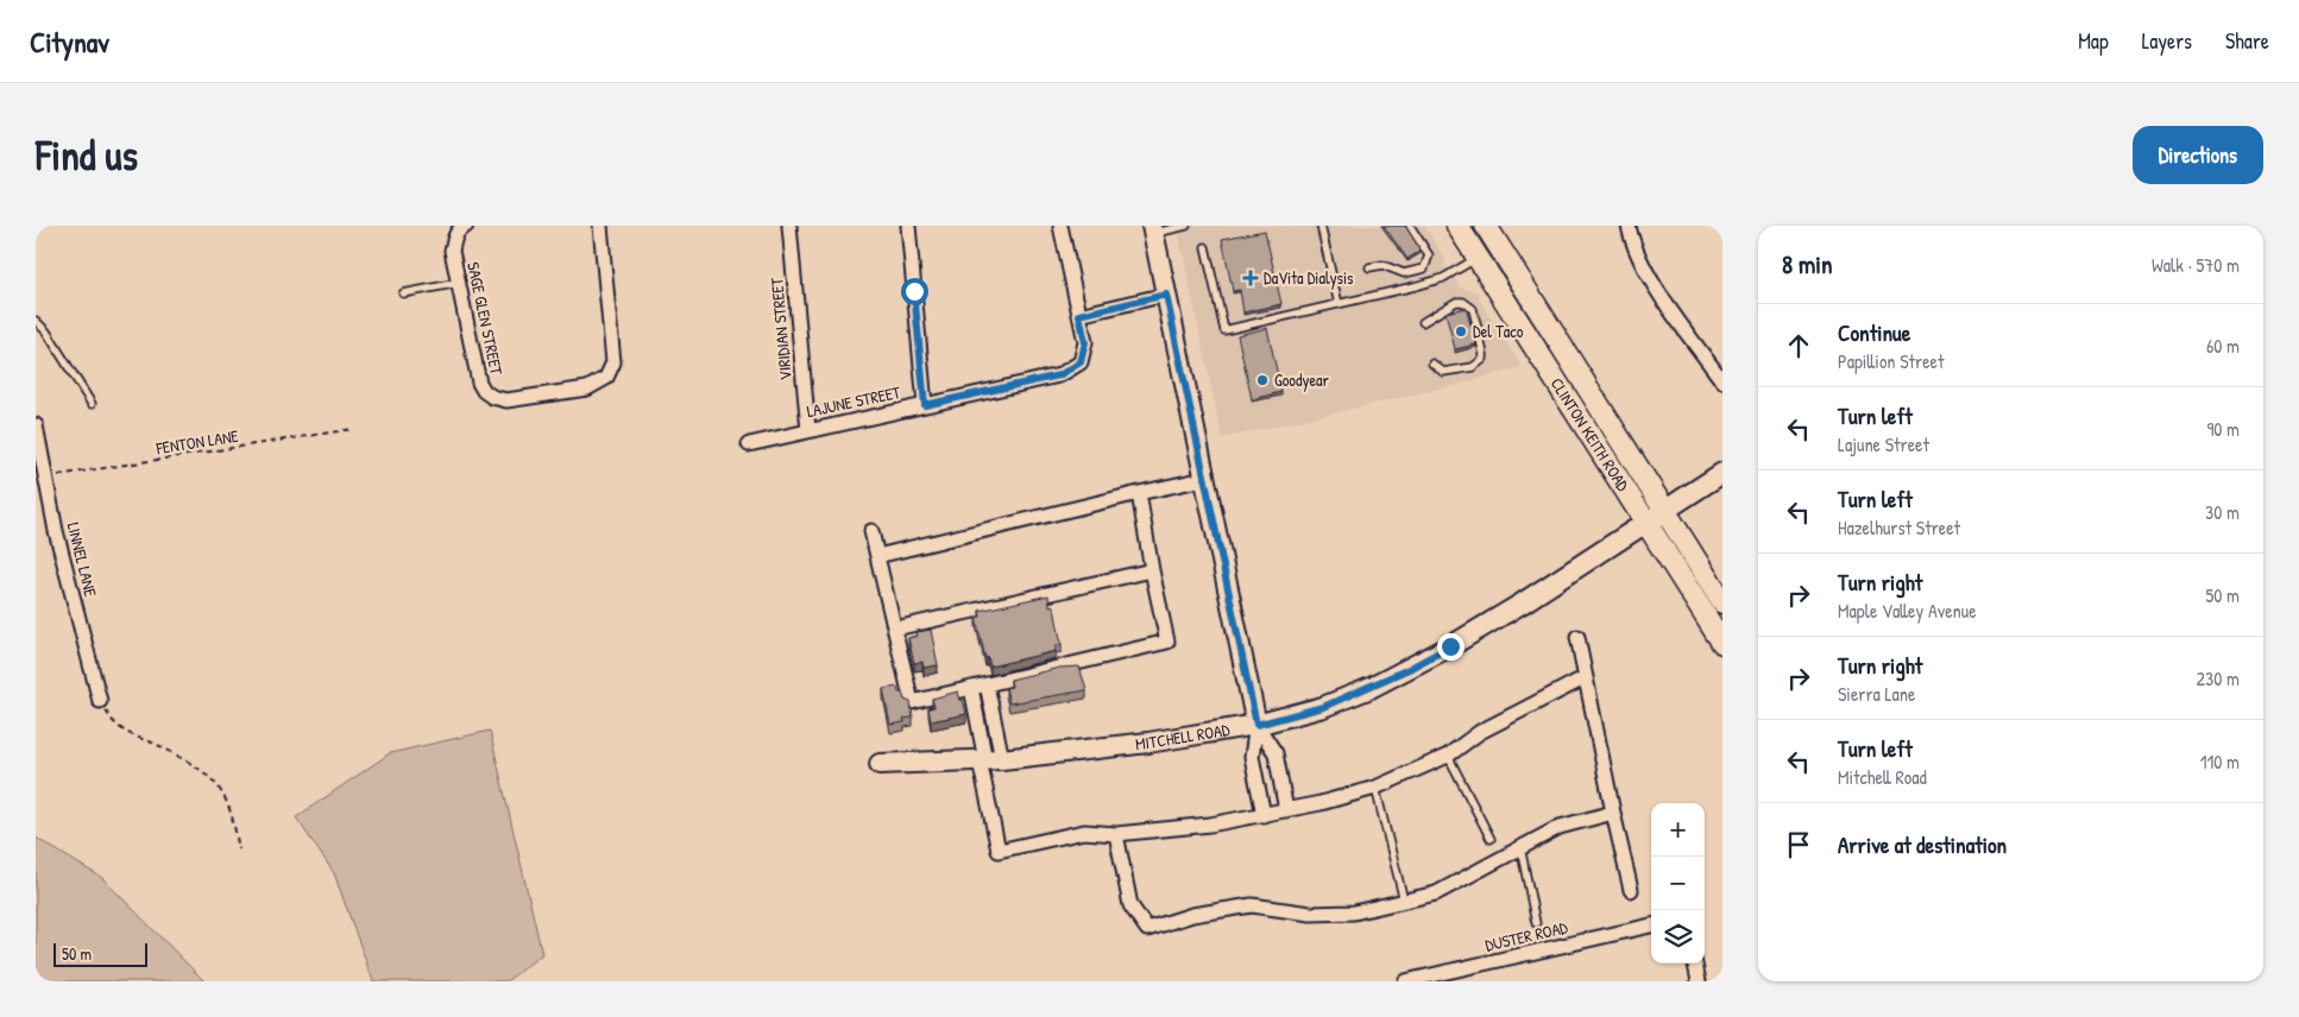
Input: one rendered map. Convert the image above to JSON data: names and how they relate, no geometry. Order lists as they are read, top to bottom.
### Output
{
  "streets": {
    "main road": ["CLINTON KEITH ROAD"],
    "street": [
      "SAGE GLEN STREET",
      "VIRIDIAN STREET",
      "LAJUNE STREET",
      "LINNEL LANE",
      "MITCHELL ROAD",
      "DUSTER ROAD"
    ],
    "path": ["FENTON LANE"]
  },
  "crossings": [
    ["VIRIDIAN STREET", "LAJUNE STREET"],
    ["CLINTON KEITH ROAD", "MITCHELL ROAD"],
    ["FENTON LANE", "LINNEL LANE"]
  ],
  "places": {
    "health": ["DaVita Dialysis"],
    "other": ["Del Taco", "Goodyear"]
  },
  "scale_bar": "50 m",
  "page": {
    "header": "Citynav",
    "nav": ["Map", "Layers", "Share"],
    "buttons": "Directions",
    "title": "Find us",
    "heading": ["8 min", "Walk · 570 m"],
    "list": [
      ["Continue", "Papillion Street", "60 m"],
      ["Turn left", "Lajune Street", "90 m"],
      ["Turn left", "Hazelhurst Street", "30 m"],
      ["Turn right", "Maple Valley Avenue", "50 m"],
      ["Turn right", "Sierra Lane", "230 m"],
      ["Turn left", "Mitchell Road", "110 m"],
      "Arrive at destination"
    ],
    "map_buttons": ["+", "−"],
    "scale": "50 m"
  }
}
